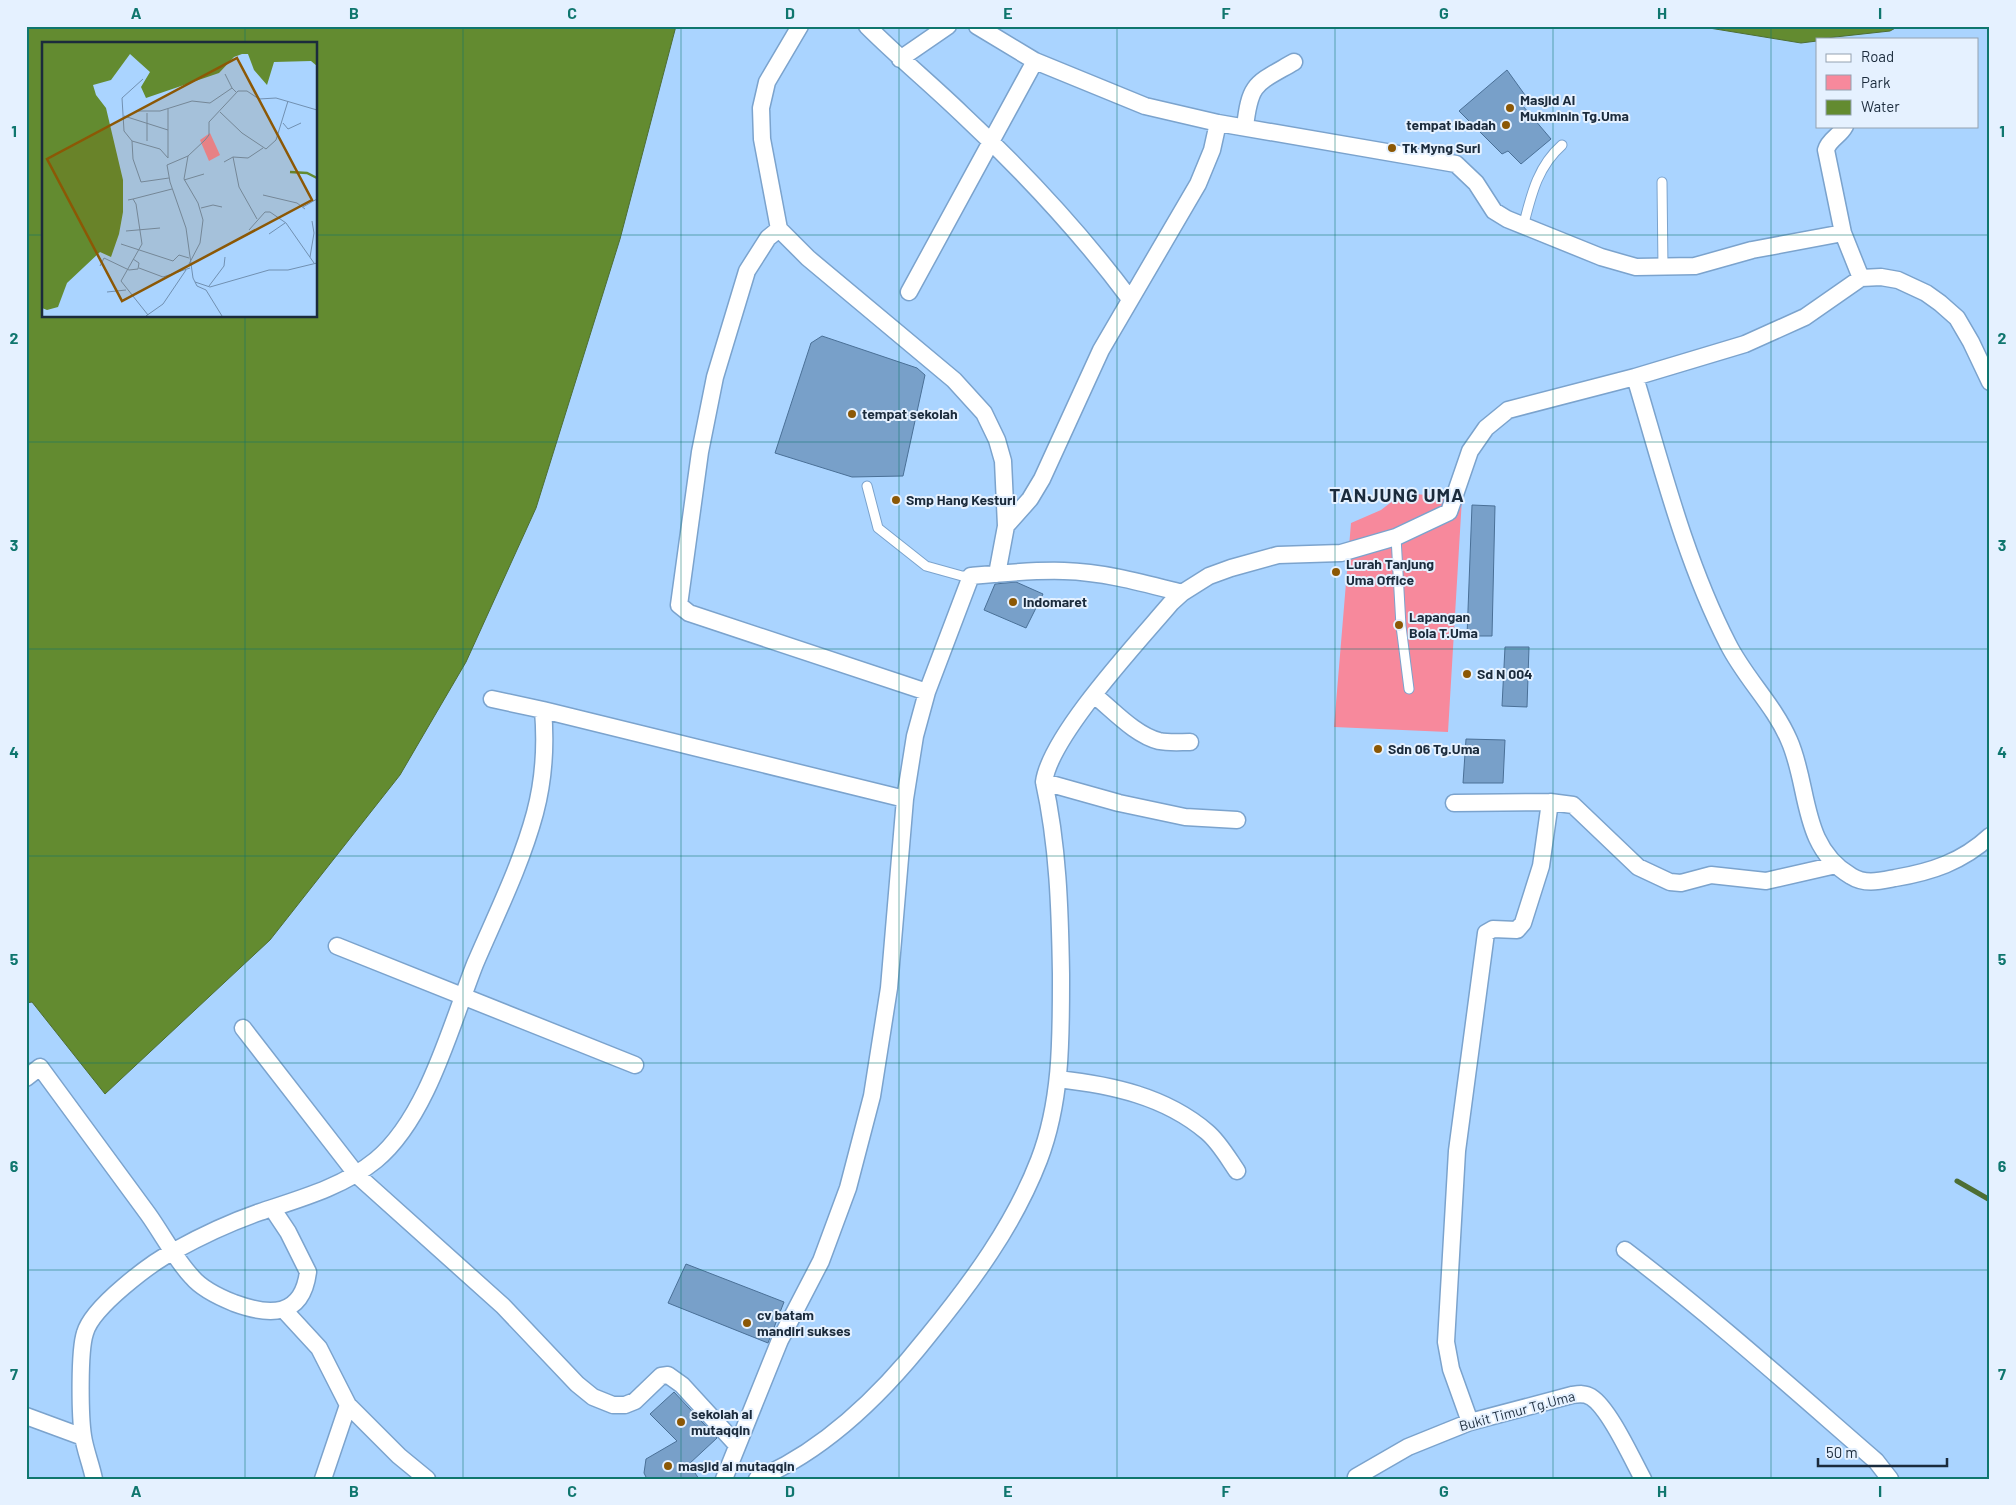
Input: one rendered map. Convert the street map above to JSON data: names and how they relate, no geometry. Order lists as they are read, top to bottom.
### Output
{
  "streets": {
    "street": ["Bukit Timur Tg.Uma"]
  },
  "districts": ["TANJUNG UMA"],
  "places": [
    "Masjid Al Mukminin Tg.Uma",
    "tempat ibadah",
    "Tk Myng Suri",
    "tempat sekolah",
    "Smp Hang Kesturi",
    "Lurah Tanjung Uma Office",
    "Indomaret",
    "Lapangan Bola T.Uma",
    "Sd N 004",
    "Sdn 06 Tg.Uma",
    "cv batam mandiri sukses",
    "sekolah al mutaqqin",
    "masjid al mutaqqin"
  ],
  "legend": ["Road", "Park", "Water"],
  "scale_bar": "50 m",
  "grid": {
    "columns": [
      "A",
      "B",
      "C",
      "D",
      "E",
      "F",
      "G",
      "H",
      "I"
    ],
    "rows": [
      "1",
      "2",
      "3",
      "4",
      "5",
      "6",
      "7"
    ]
  }
}
